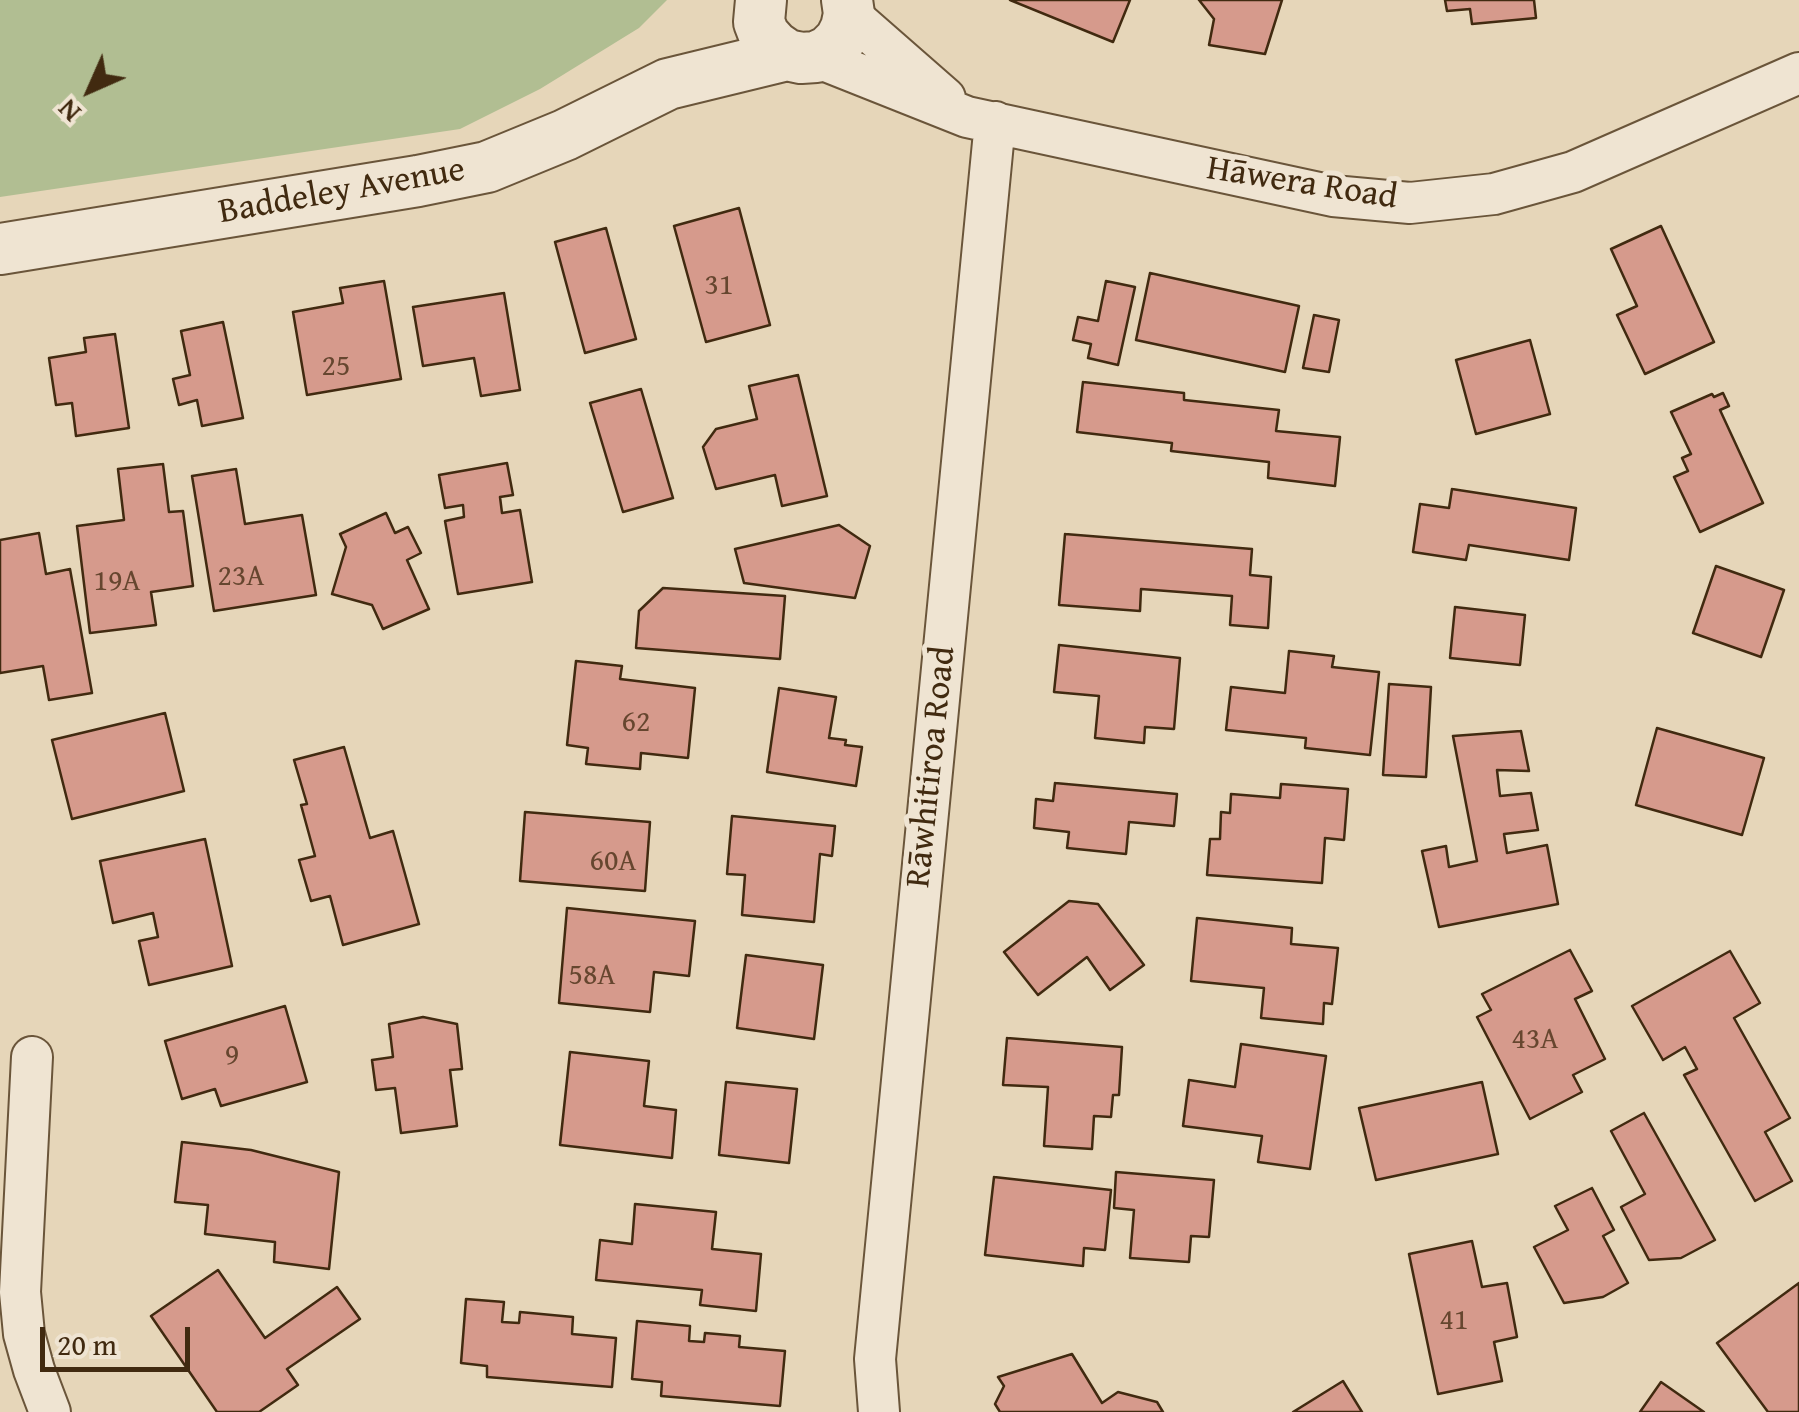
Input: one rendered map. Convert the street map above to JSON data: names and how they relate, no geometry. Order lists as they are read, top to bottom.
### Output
{
  "streets": {
    "street": ["Hāwera Road", "Baddeley Avenue", "Rāwhitiroa Road"]
  },
  "crossings": [
    ["Hāwera Road", "Baddeley Avenue"],
    ["Hāwera Road", "Rāwhitiroa Road"]
  ],
  "house_numbers": [
    "31",
    "25",
    "23A",
    "19A",
    "62",
    "60A",
    "58A",
    "43A",
    "9",
    "41"
  ],
  "scale_bar": "20 m",
  "north": "bottom left"
}
